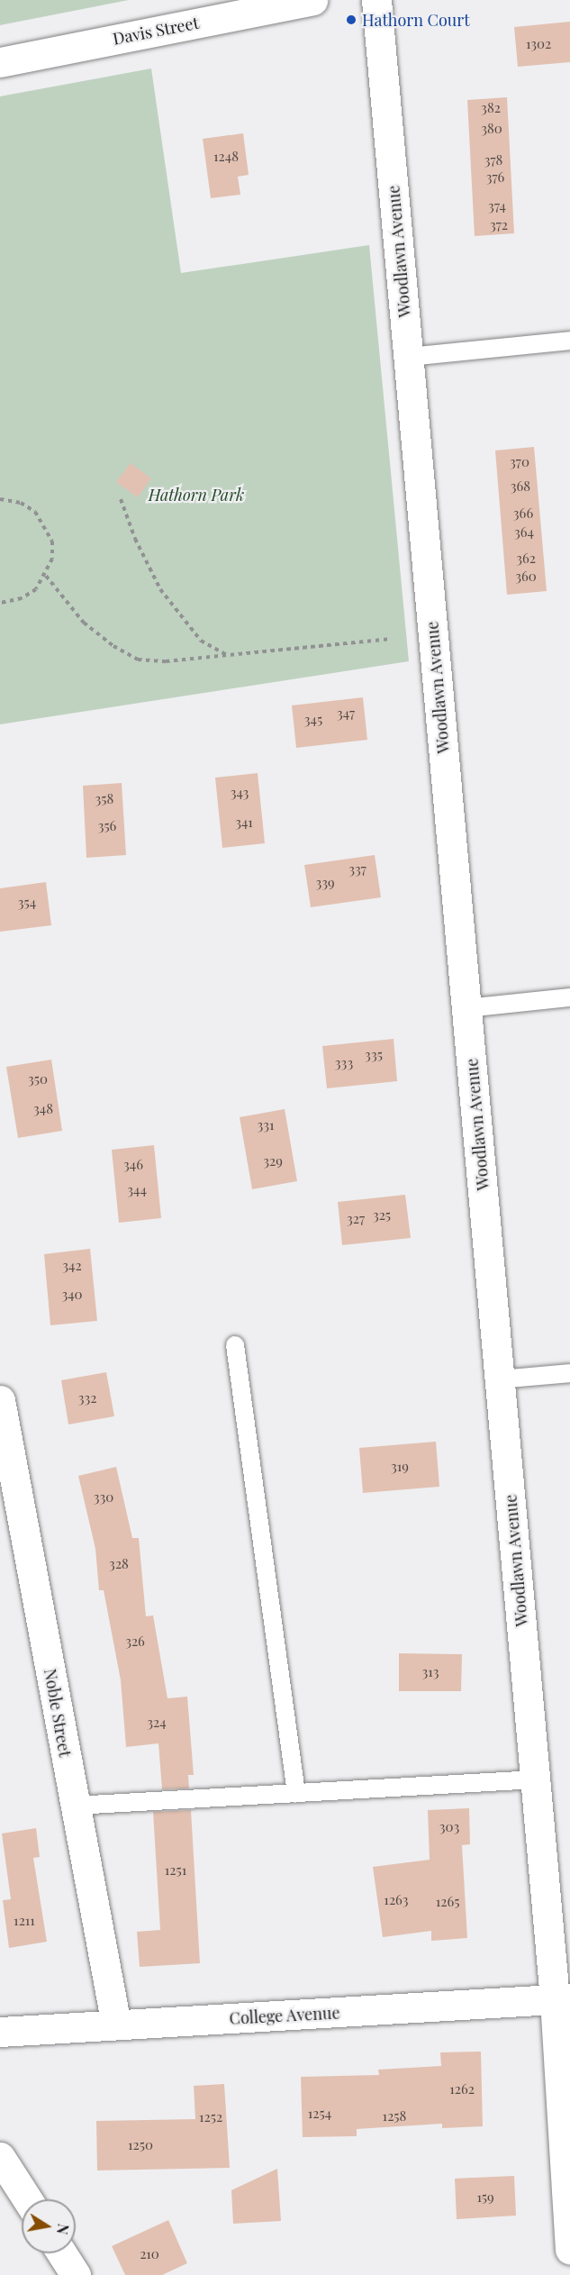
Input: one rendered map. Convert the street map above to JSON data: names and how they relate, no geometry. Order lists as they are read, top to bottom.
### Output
{
  "streets": {
    "street": [
      "Davis Street",
      "Woodlawn Avenue",
      "Noble Street",
      "College Avenue"
    ]
  },
  "crossings": [
    ["Woodlawn Avenue", "College Avenue"],
    ["Noble Street", "College Avenue"]
  ],
  "parks": ["Hathorn Park"],
  "places": ["Hathorn Court"],
  "house_numbers": [
    "1302",
    "382",
    "380",
    "1248",
    "378",
    "376",
    "374",
    "372",
    "370",
    "368",
    "366",
    "364",
    "362",
    "360",
    "347",
    "345",
    "343",
    "358",
    "341",
    "356",
    "337",
    "339",
    "354",
    "335",
    "333",
    "350",
    "348",
    "331",
    "329",
    "346",
    "344",
    "325",
    "327",
    "342",
    "340",
    "332",
    "319",
    "330",
    "328",
    "326",
    "313",
    "324",
    "303",
    "1251",
    "1263",
    "1265",
    "1211",
    "1262",
    "1254",
    "1258",
    "1252",
    "1250",
    "159",
    "210"
  ],
  "north": "right"
}
